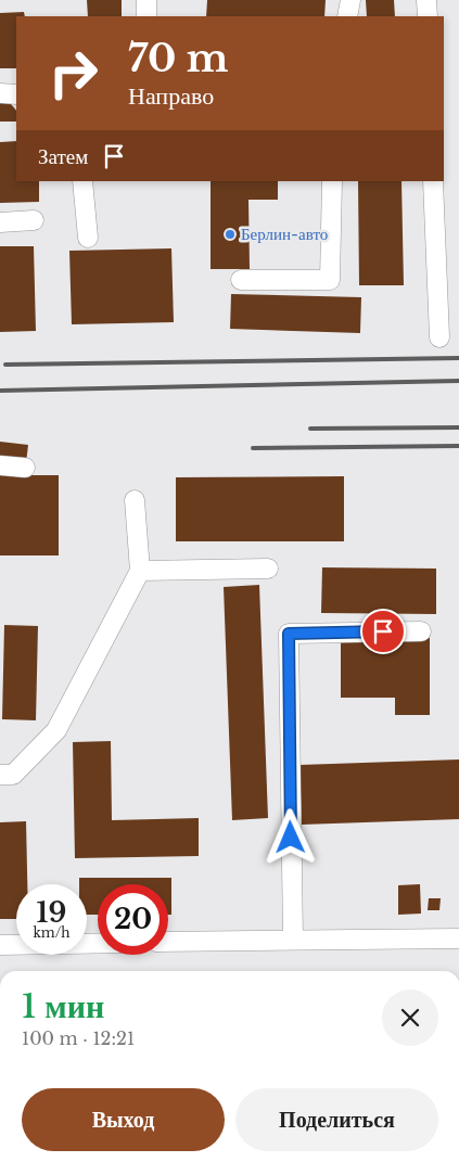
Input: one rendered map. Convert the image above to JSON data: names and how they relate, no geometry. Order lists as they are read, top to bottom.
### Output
{
  "places": ["Берлин-авто"],
  "page": {
    "turn": ["70 m", "Направо"],
    "then": "Затем",
    "speed": "19 km/h",
    "limit": "20",
    "heading": ["1 мин", "100 m · 12:21"],
    "buttons": ["Выход", "Поделиться"]
  }
}
